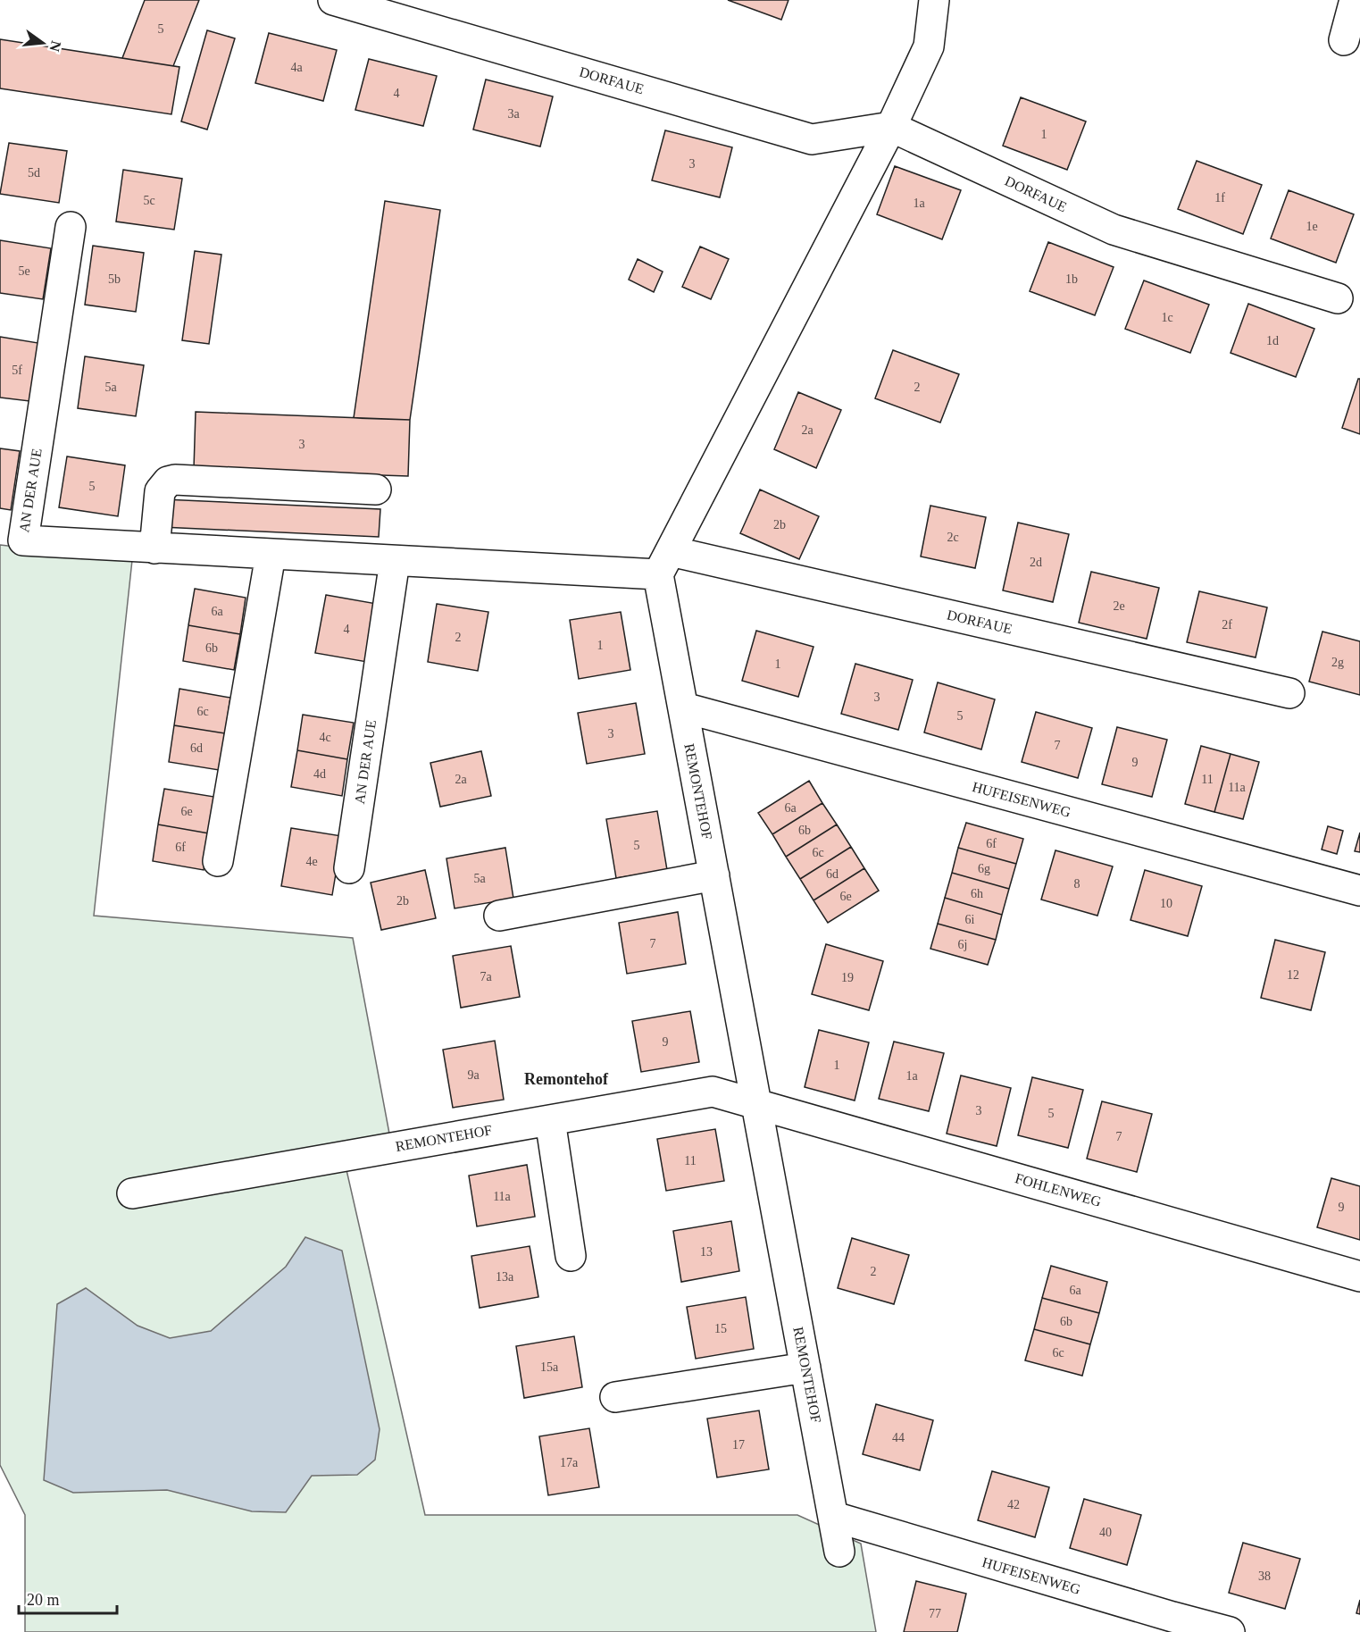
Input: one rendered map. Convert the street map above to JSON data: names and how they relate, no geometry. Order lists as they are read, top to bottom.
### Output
{
  "streets": {
    "street": [
      "DORFAUE",
      "AN DER AUE",
      "REMONTEHOF",
      "HUFEISENWEG",
      "FOHLENWEG"
    ]
  },
  "crossings": [
    ["DORFAUE", "AN DER AUE"],
    ["DORFAUE", "REMONTEHOF"],
    ["AN DER AUE", "REMONTEHOF"],
    ["REMONTEHOF", "HUFEISENWEG"],
    ["REMONTEHOF", "FOHLENWEG"]
  ],
  "districts": ["Remontehof"],
  "house_numbers": [
    "5",
    "4a",
    "4",
    "3a",
    "1",
    "3",
    "5d",
    "1f",
    "5c",
    "1a",
    "1e",
    "5e",
    "5b",
    "1b",
    "1c",
    "1d",
    "5f",
    "5a",
    "2",
    "2a",
    "3",
    "5",
    "2b",
    "2c",
    "2d",
    "2e",
    "6a",
    "2f",
    "4",
    "2",
    "1",
    "6b",
    "2g",
    "1",
    "3",
    "6c",
    "5",
    "3",
    "4c",
    "7",
    "6d",
    "9",
    "4d",
    "2a",
    "11",
    "11a",
    "6a",
    "6e",
    "6b",
    "6f",
    "5",
    "6f",
    "6c",
    "4e",
    "6g",
    "6d",
    "5a",
    "8",
    "6h",
    "6e",
    "2b",
    "10",
    "6i",
    "7",
    "6j",
    "12",
    "7a",
    "19",
    "9",
    "1",
    "9a",
    "1a",
    "3",
    "5",
    "7",
    "11",
    "11a",
    "9",
    "13",
    "2",
    "13a",
    "6a",
    "6b",
    "15",
    "6c",
    "15a",
    "44",
    "17",
    "17a",
    "42",
    "40",
    "38",
    "77"
  ],
  "scale_bar": "20 m",
  "north": "right"
}
